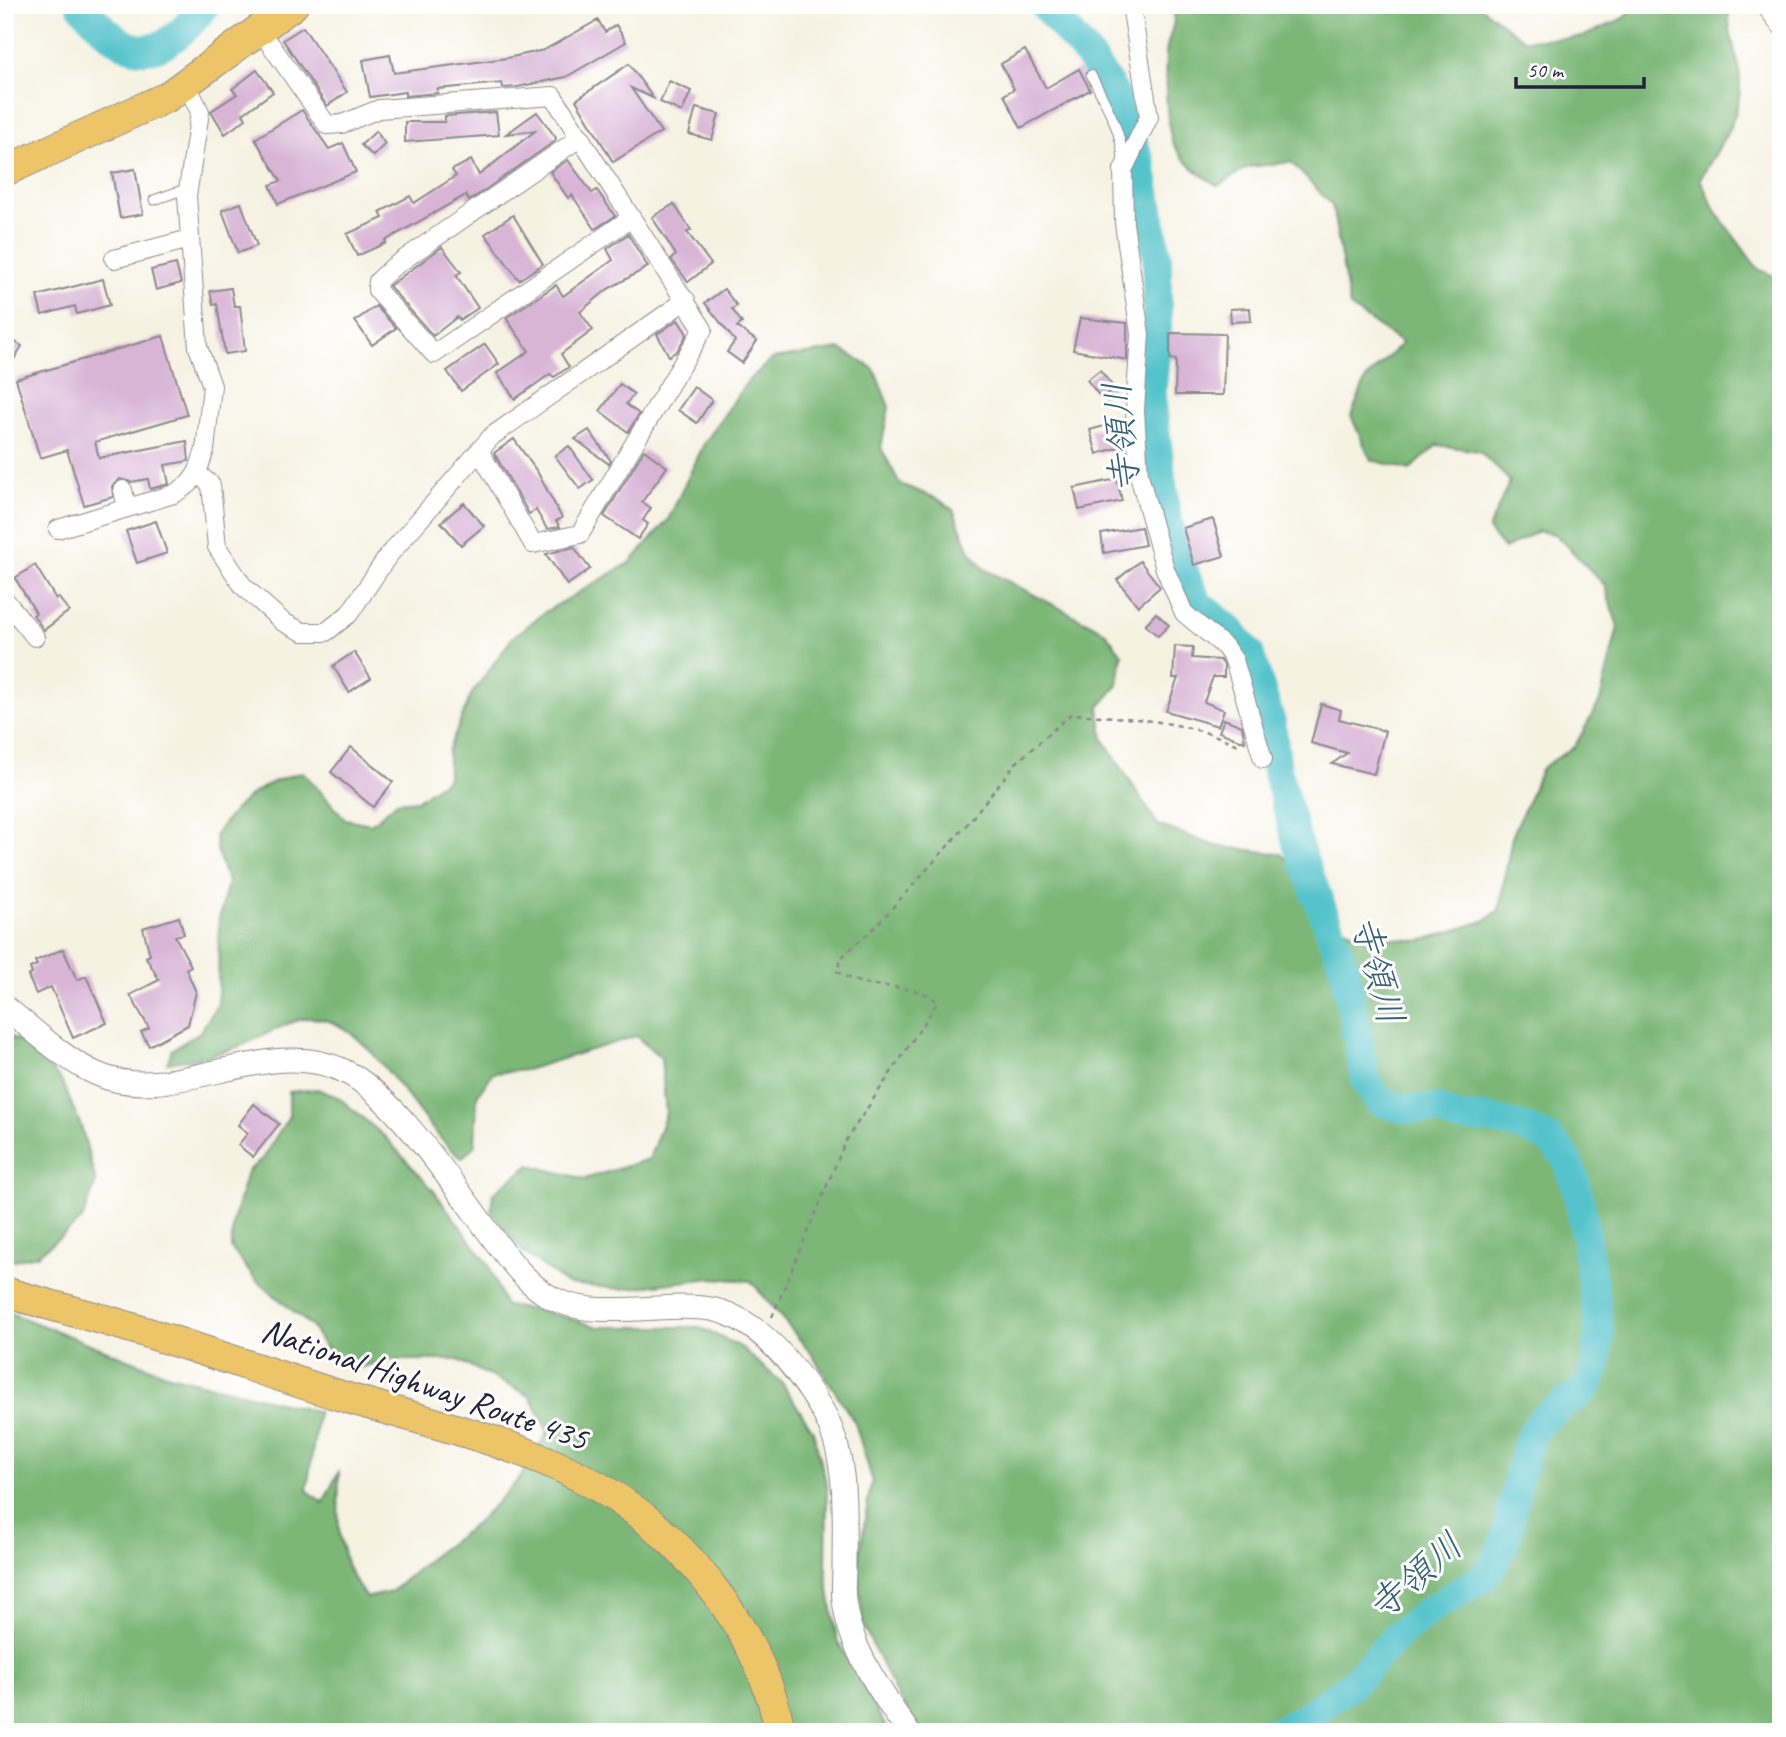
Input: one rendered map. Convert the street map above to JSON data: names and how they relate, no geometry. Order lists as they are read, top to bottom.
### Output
{
  "streets": {
    "highway": ["National Highway Route 435"]
  },
  "water": ["寺領川"],
  "scale_bar": "50 m"
}
